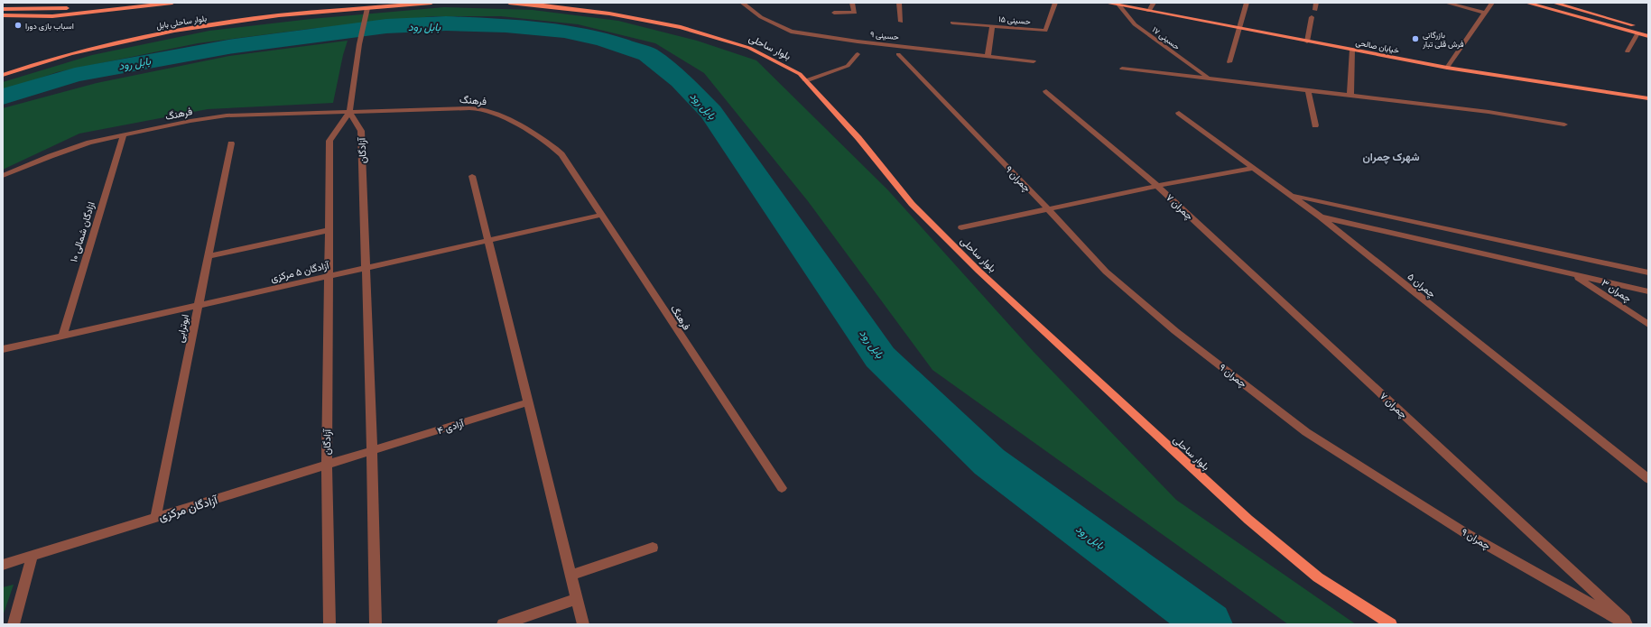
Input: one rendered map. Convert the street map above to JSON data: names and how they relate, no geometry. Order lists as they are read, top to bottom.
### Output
{
  "streets": {
    "main road": ["بلوار ساحلی بابل", "خيابان صالحی", "بلوار ساحلی"],
    "street": [
      "حسینی ۱۵",
      "حسینی ٩",
      "حسینی ۱۷",
      "فرهنگ",
      "آزادگان",
      "چمران ۹",
      "چمران ۷",
      "ازادگان شمالی ۱۰",
      "آزادگان ۵ مرکزی",
      "چمران ۵",
      "چمران ۳",
      "ابوترابی",
      "آزادی ۴",
      "آزادگان مرکزی"
    ]
  },
  "crossings": [
    ["حسینی ۱۷", "خيابان صالحی"],
    ["فرهنگ", "آزادگان"],
    ["فرهنگ", "ازادگان شمالی ۱۰"],
    ["فرهنگ", "آزادگان ۵ مرکزی"],
    ["آزادگان", "آزادگان ۵ مرکزی"],
    ["آزادگان", "آزادی ۴"],
    ["آزادگان", "آزادگان مرکزی"],
    ["ازادگان شمالی ۱۰", "آزادگان ۵ مرکزی"],
    ["آزادگان ۵ مرکزی", "ابوترابی"],
    ["ابوترابی", "آزادگان مرکزی"],
    ["آزادی ۴", "آزادگان مرکزی"]
  ],
  "districts": ["شهرک چمران"],
  "water": ["بابل رود"],
  "places": ["اسباب بازی دورا", "بازرگانی فرش قلی تبار"]
}
